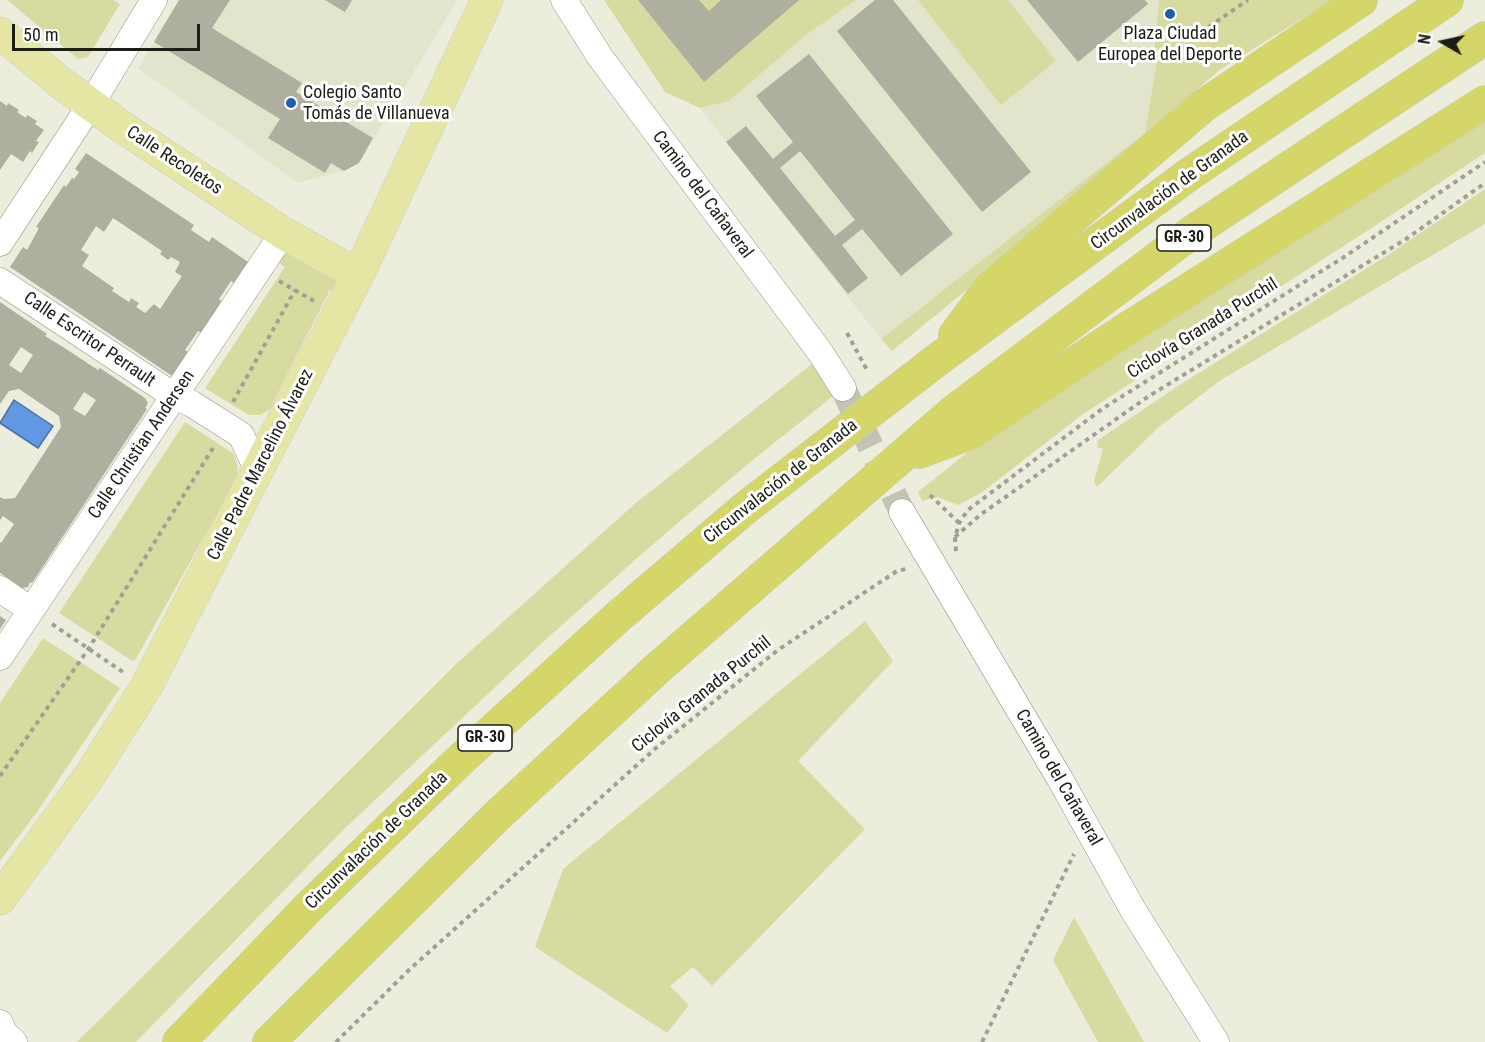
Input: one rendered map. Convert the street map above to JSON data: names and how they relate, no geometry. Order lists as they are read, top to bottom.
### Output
{
  "streets": {
    "highway": ["Circunvalación de Granada", "GR-30"],
    "main road": ["Calle Recoletos", "Calle Padre Marcelino Álvarez"],
    "street": ["Camino del Cañaveral", "Calle Escritor Perrault", "Calle Christian Andersen"],
    "path": ["Ciclovía Granada Purchil"]
  },
  "crossings": [
    ["Calle Recoletos", "Calle Christian Andersen"],
    ["Calle Recoletos", "Calle Padre Marcelino Álvarez"],
    ["Calle Escritor Perrault", "Calle Christian Andersen"]
  ],
  "places": ["Plaza Ciudad Europea del Deporte", "Colegio Santo Tomás de Villanueva"],
  "scale_bar": "50 m",
  "north": "left"
}
